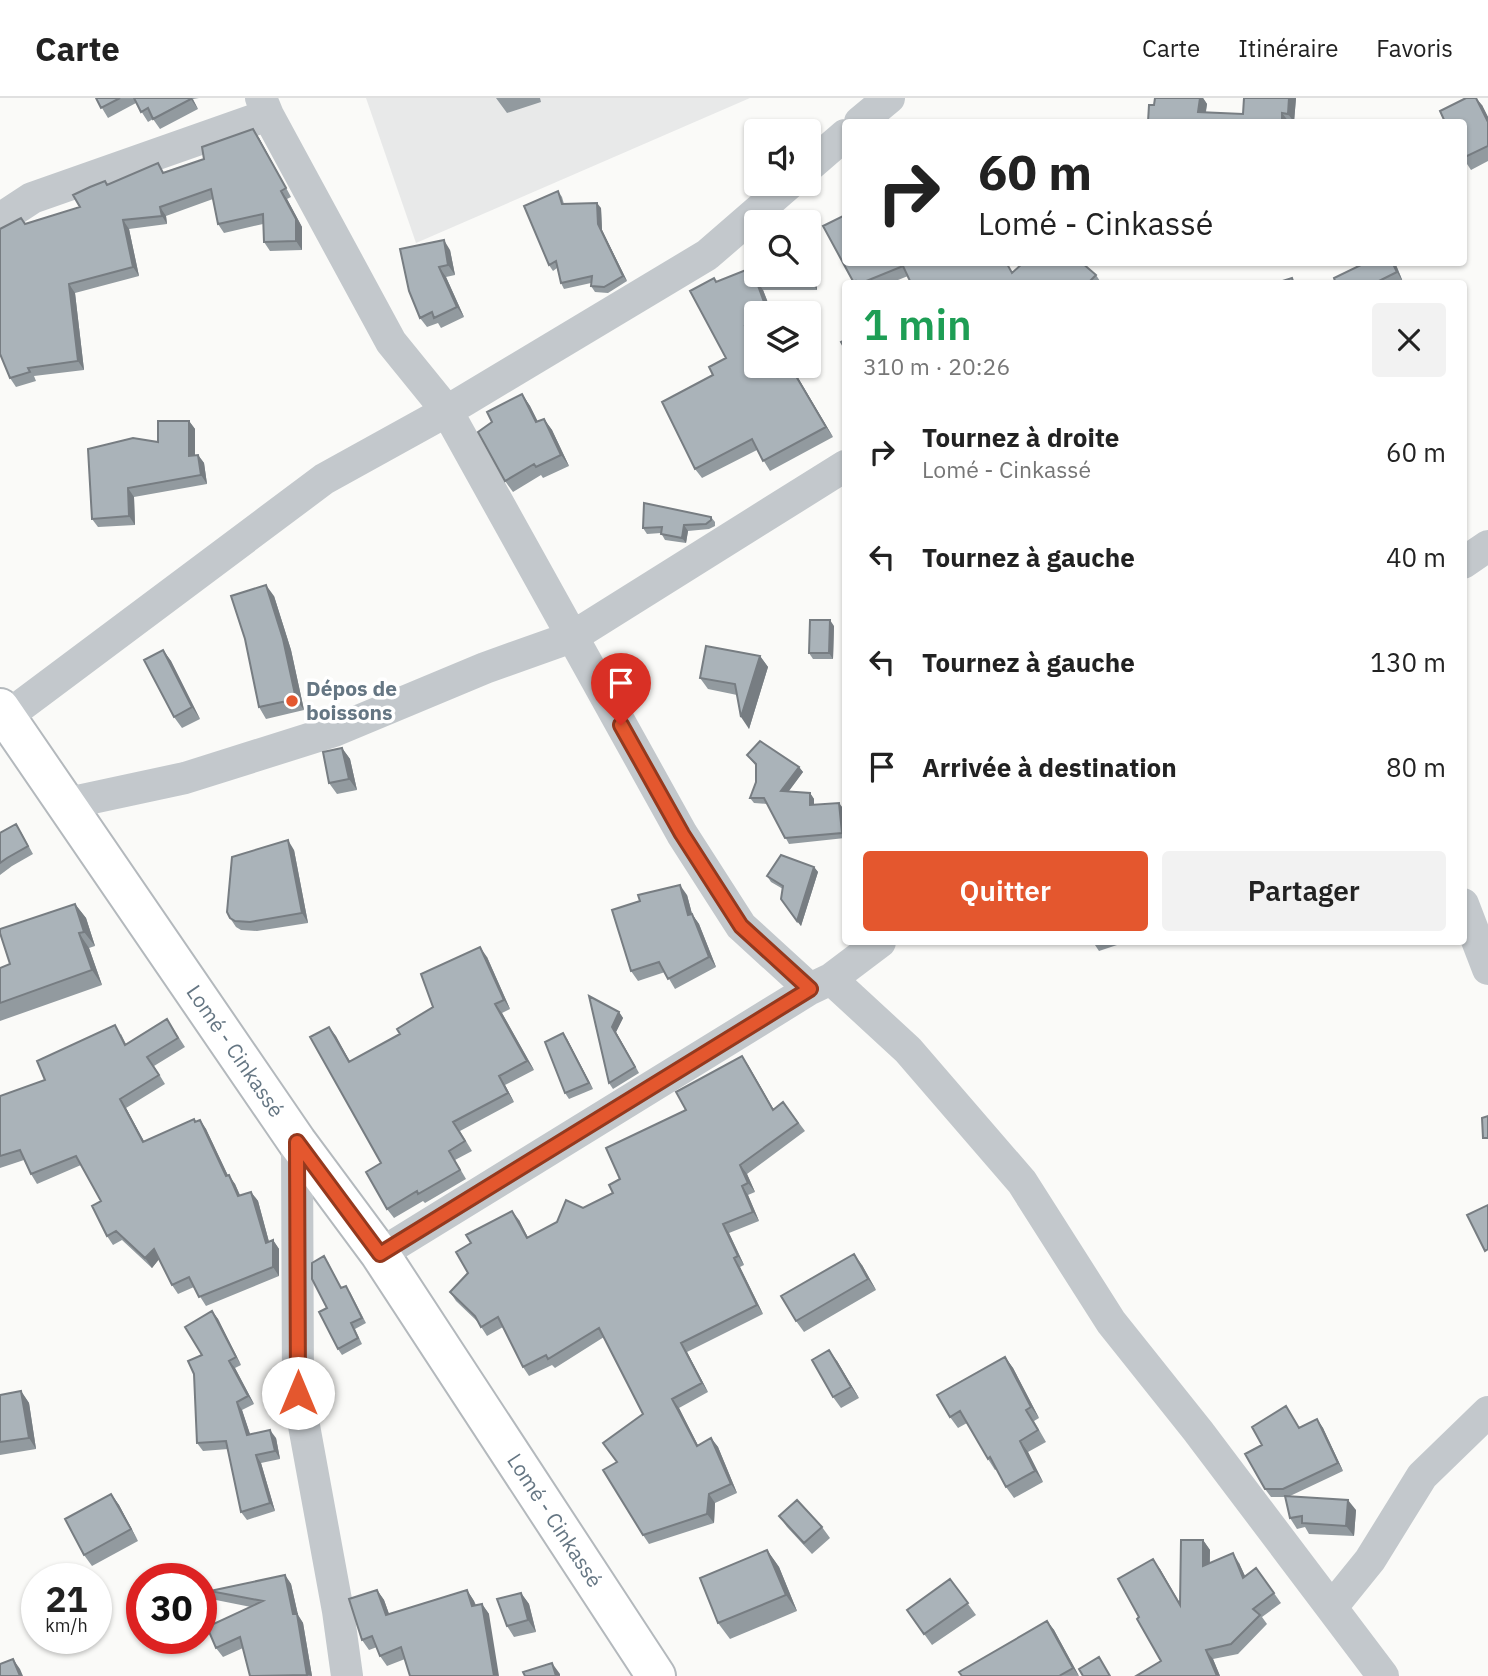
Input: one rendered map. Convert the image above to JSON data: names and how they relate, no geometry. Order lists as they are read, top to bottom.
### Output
{
  "streets": {
    "highway": ["Lomé - Cinkassé"]
  },
  "places": ["Dépos de boissons"],
  "page": {
    "header": "Carte",
    "nav": ["Carte", "Itinéraire", "Favoris"],
    "turn": ["60 m", "Lomé - Cinkassé"],
    "heading": ["1 min", "310 m · 20:26"],
    "list": [
      {
        "name": "Tournez à droite",
        "note": "Lomé - Cinkassé",
        "value": "60 m"
      },
      {
        "name": "Tournez à gauche",
        "value": "40 m"
      },
      {
        "name": "Tournez à gauche",
        "value": "130 m"
      },
      {
        "name": "Arrivée à destination",
        "value": "80 m"
      }
    ],
    "buttons": ["Quitter", "Partager"],
    "speed": "21 km/h",
    "limit": "30"
  }
}
